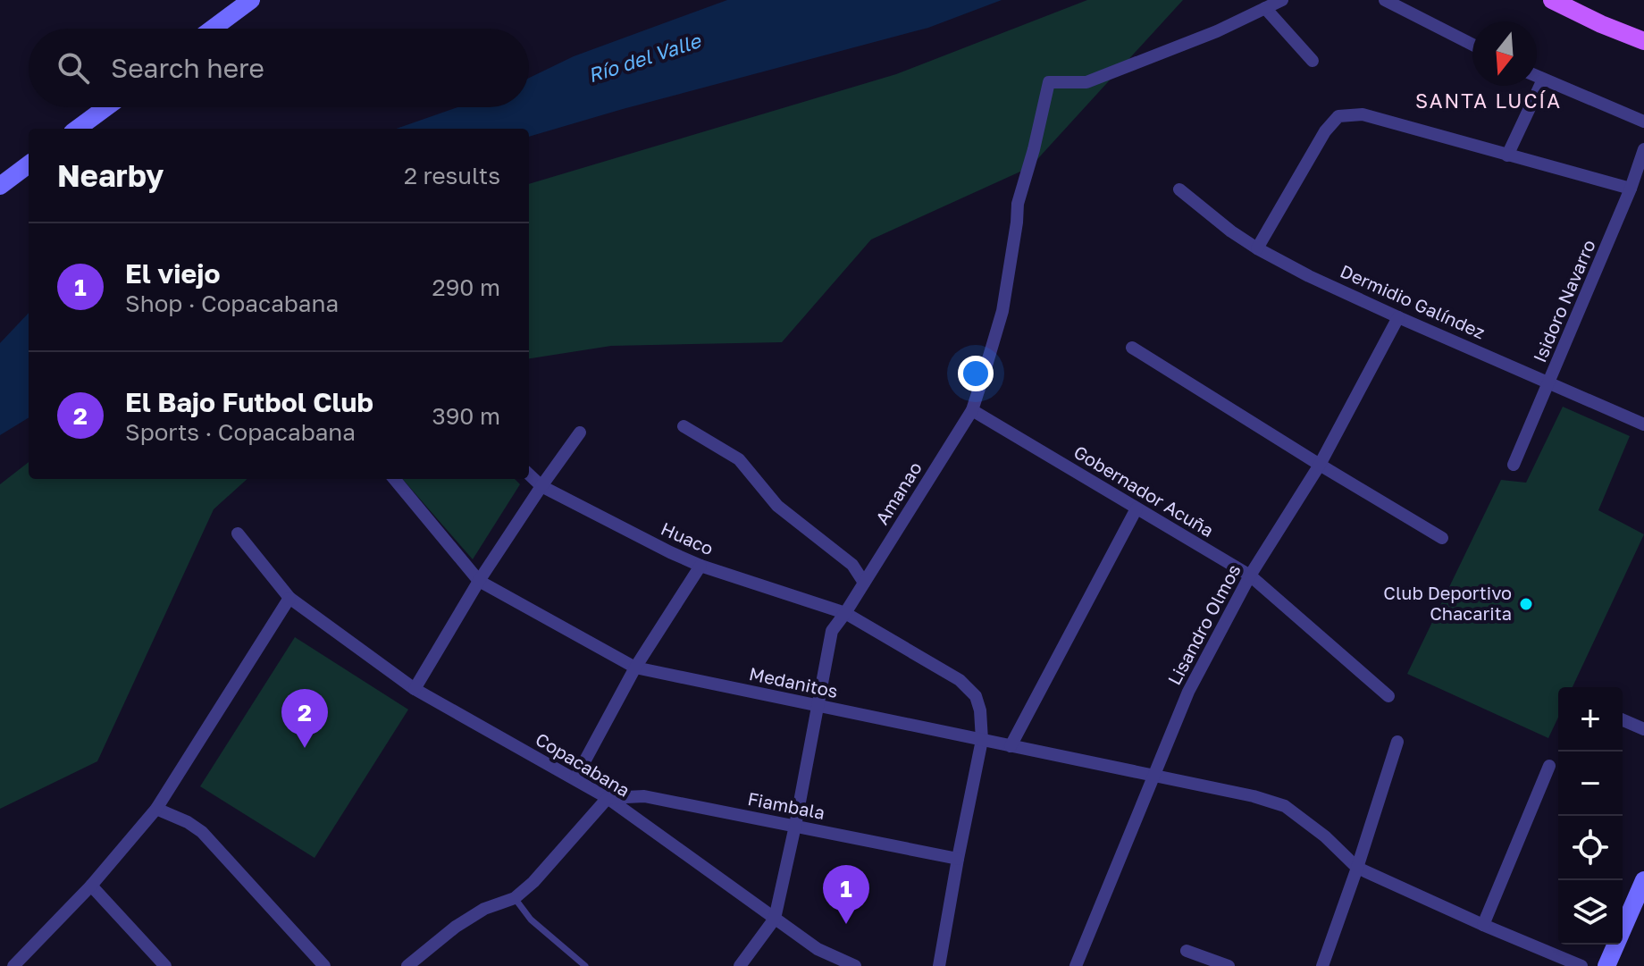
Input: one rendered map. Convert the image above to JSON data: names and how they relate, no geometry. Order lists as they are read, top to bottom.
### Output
{
  "streets": {
    "street": [
      "Isidoro Navarro",
      "Dermidio Galíndez",
      "Gobernador Acuña",
      "Amanao",
      "Huaco",
      "Lisandro Olmos",
      "Medanitos",
      "Copacabana",
      "Fiambala"
    ]
  },
  "crossings": [
    ["Isidoro Navarro", "Dermidio Galíndez"],
    ["Dermidio Galíndez", "Lisandro Olmos"],
    ["Gobernador Acuña", "Amanao"],
    ["Gobernador Acuña", "Lisandro Olmos"],
    ["Amanao", "Huaco"],
    ["Amanao", "Medanitos"],
    ["Amanao", "Copacabana"],
    ["Amanao", "Fiambala"],
    ["Huaco", "Medanitos"],
    ["Huaco", "Fiambala"],
    ["Lisandro Olmos", "Medanitos"],
    ["Copacabana", "Fiambala"]
  ],
  "districts": ["SANTA LUCÍA"],
  "water": ["Río del Valle"],
  "places": ["Club Deportivo Chacarita"],
  "north": "bottom",
  "page": {
    "search": "Search here",
    "heading": ["Nearby", "2 results"],
    "list": [
      {
        "mark": "1",
        "name": "El viejo",
        "note": "Shop · Copacabana",
        "value": "290 m"
      },
      {
        "mark": "2",
        "name": "El Bajo Futbol Club",
        "note": "Sports · Copacabana",
        "value": "390 m"
      }
    ],
    "map_buttons": ["+", "−"],
    "pins": ["2", "1"]
  }
}
